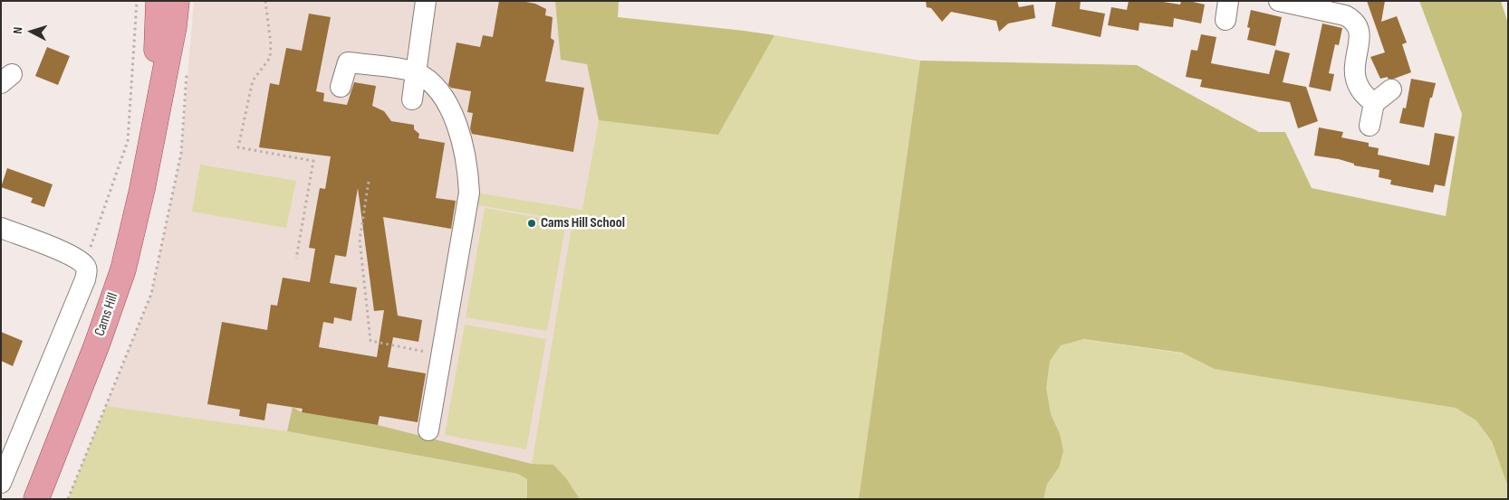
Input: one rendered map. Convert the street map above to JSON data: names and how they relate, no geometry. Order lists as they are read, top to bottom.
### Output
{
  "streets": {
    "main road": ["Cams Hill"]
  },
  "places": ["Cams Hill School"],
  "north": "left"
}
